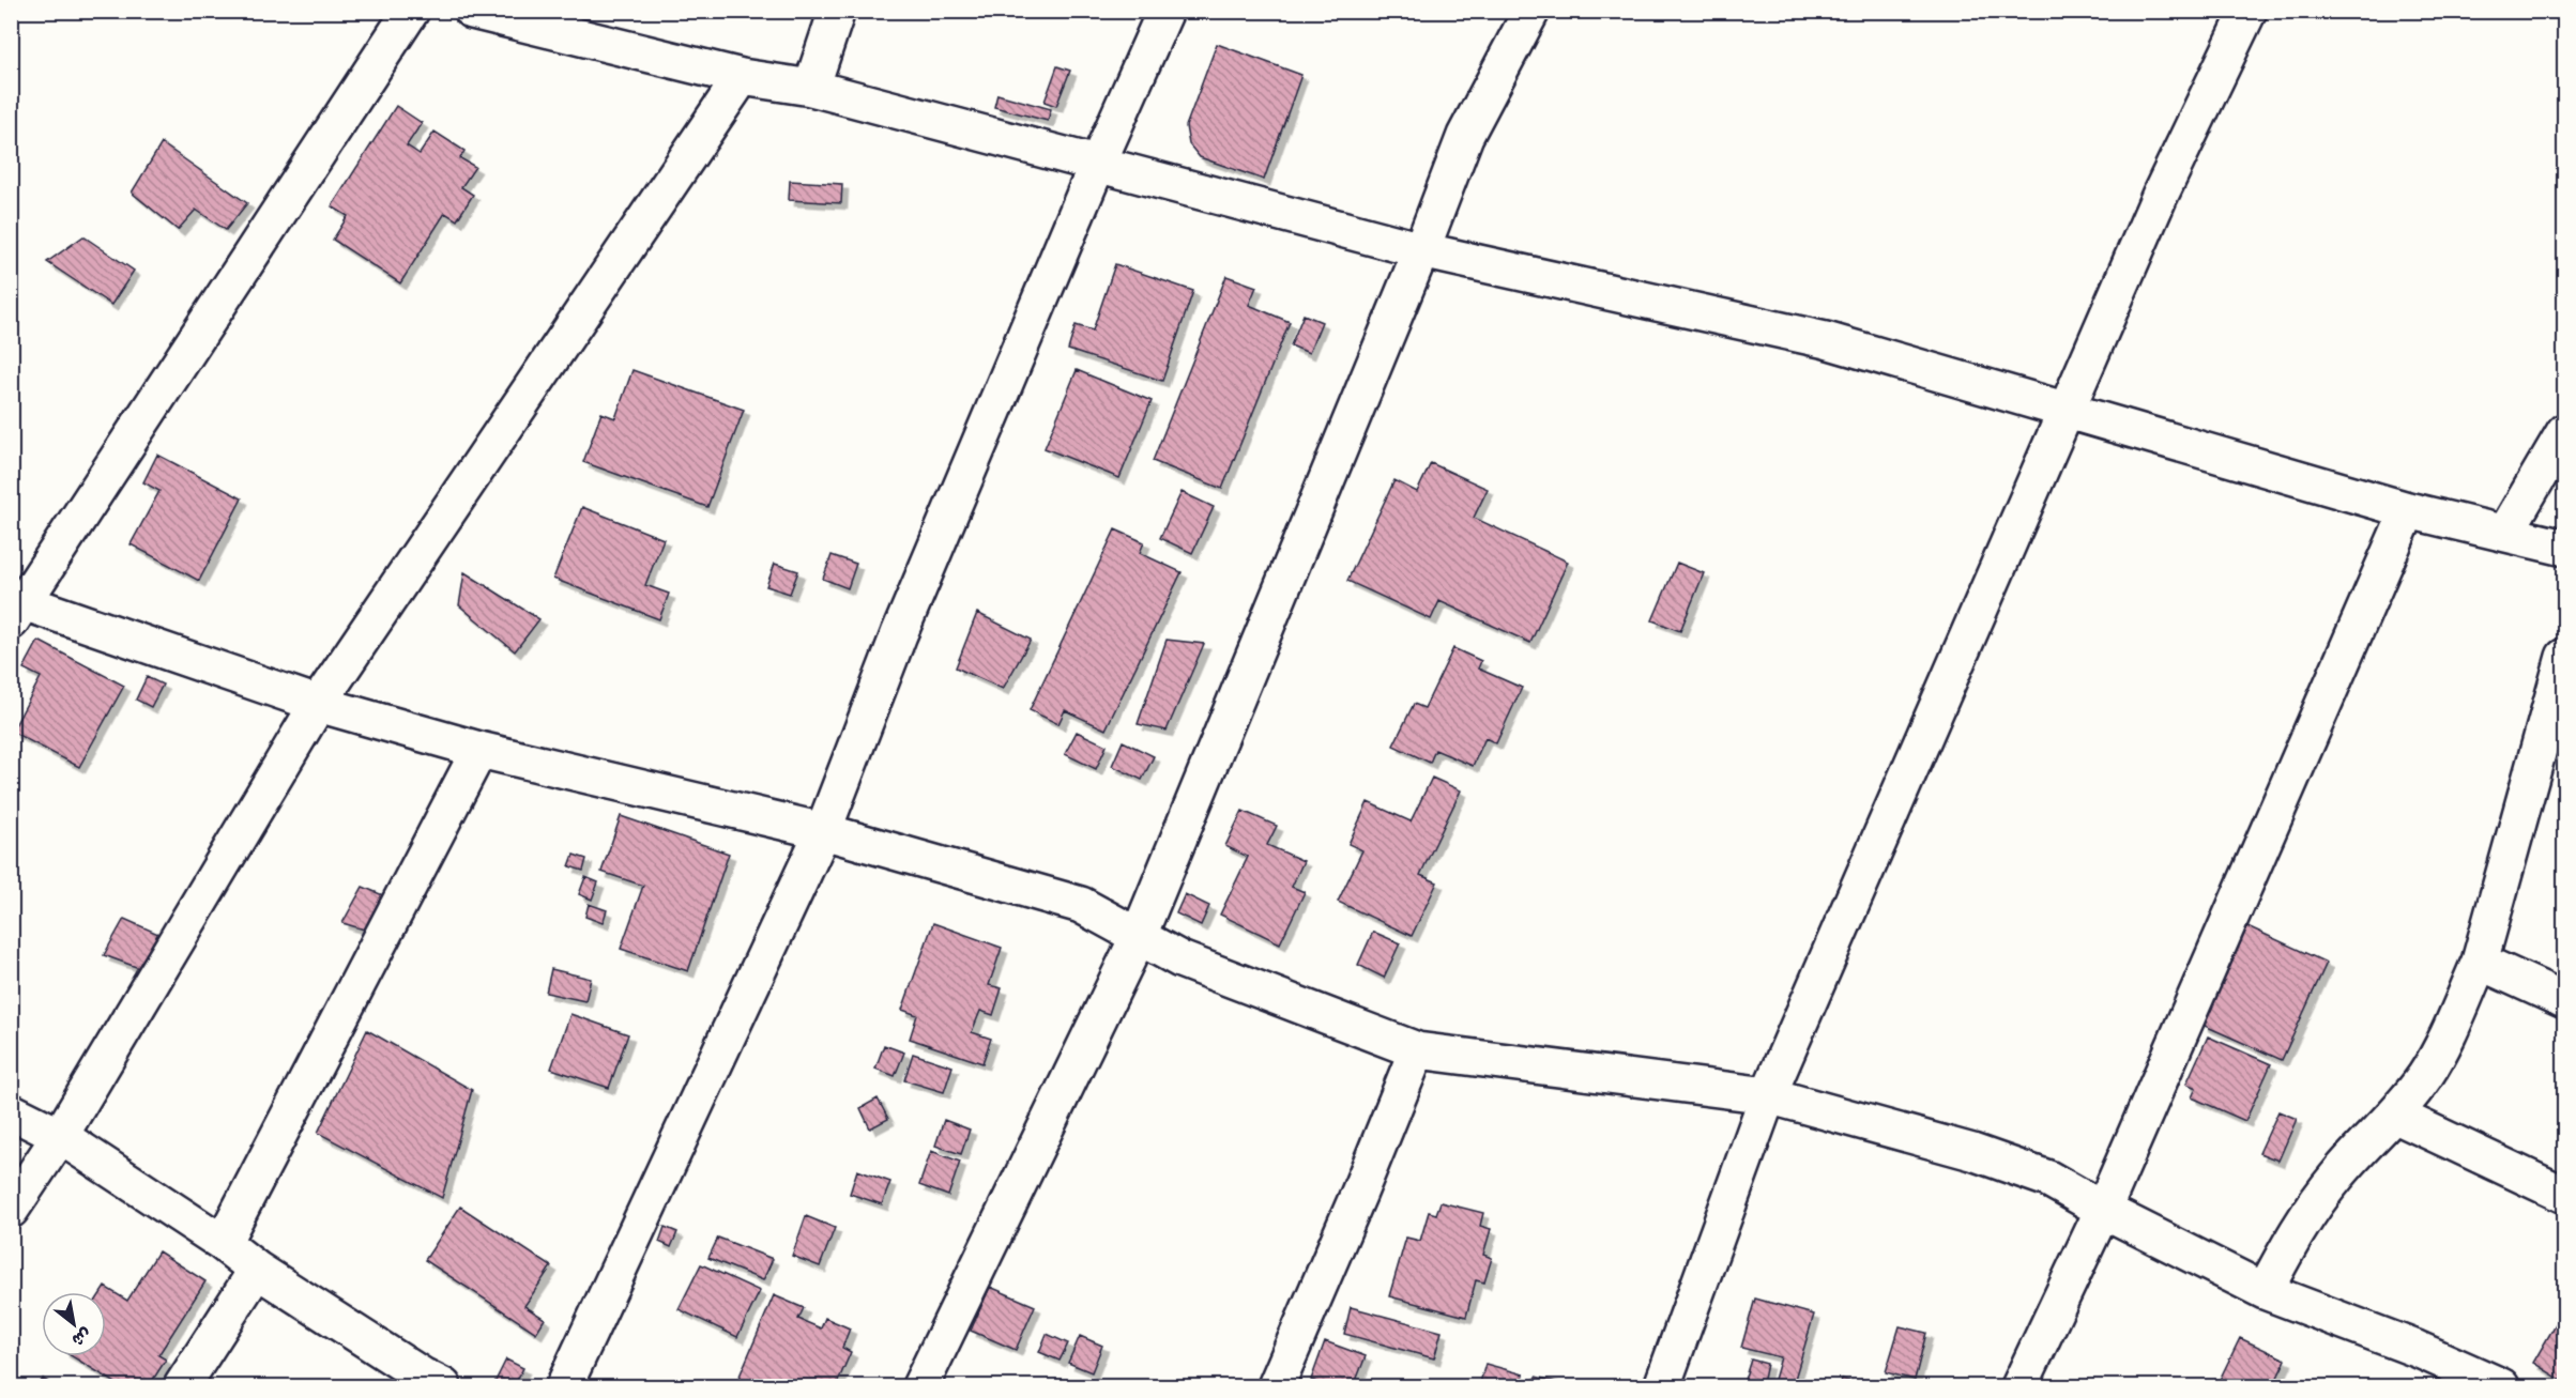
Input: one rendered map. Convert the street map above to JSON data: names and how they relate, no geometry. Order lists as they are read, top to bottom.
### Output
{
  "north": "bottom right"
}
